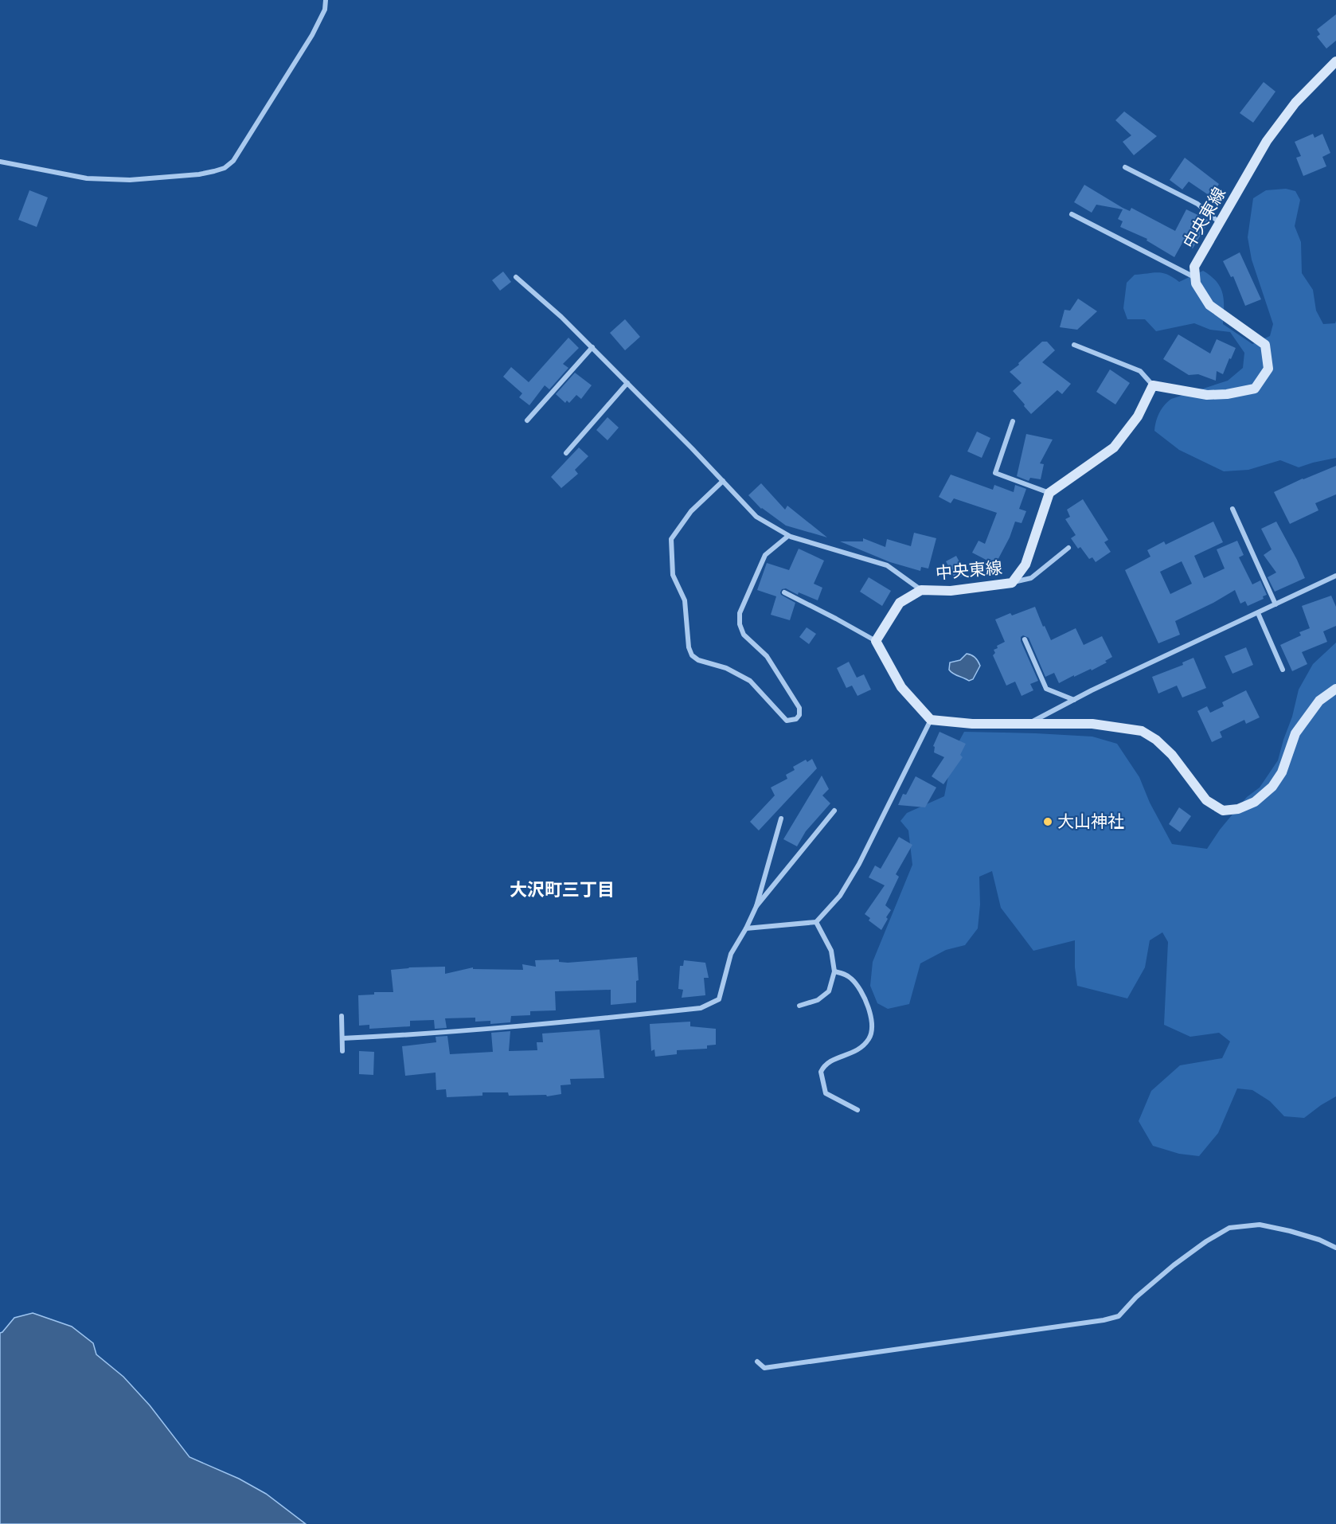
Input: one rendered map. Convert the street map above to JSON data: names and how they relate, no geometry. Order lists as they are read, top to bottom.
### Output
{
  "streets": {
    "main road": ["中央東線"]
  },
  "districts": ["大沢町三丁目"],
  "places": ["大山神社"]
}
